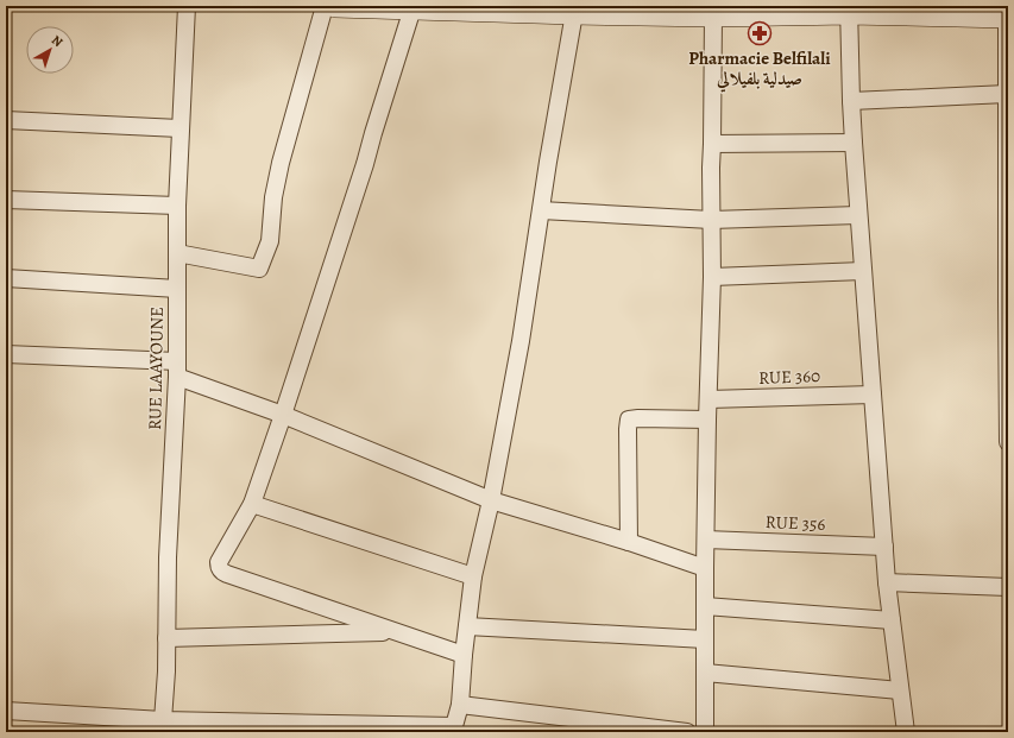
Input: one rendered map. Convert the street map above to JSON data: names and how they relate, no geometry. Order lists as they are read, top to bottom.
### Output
{
  "streets": {
    "street": ["RUE LAAYOUNE", "RUE 360", "RUE 356"]
  },
  "places": {
    "pharmacy": ["Pharmacie Belfilali صيدلية بلفيلالي"]
  },
  "north": "top right"
}
